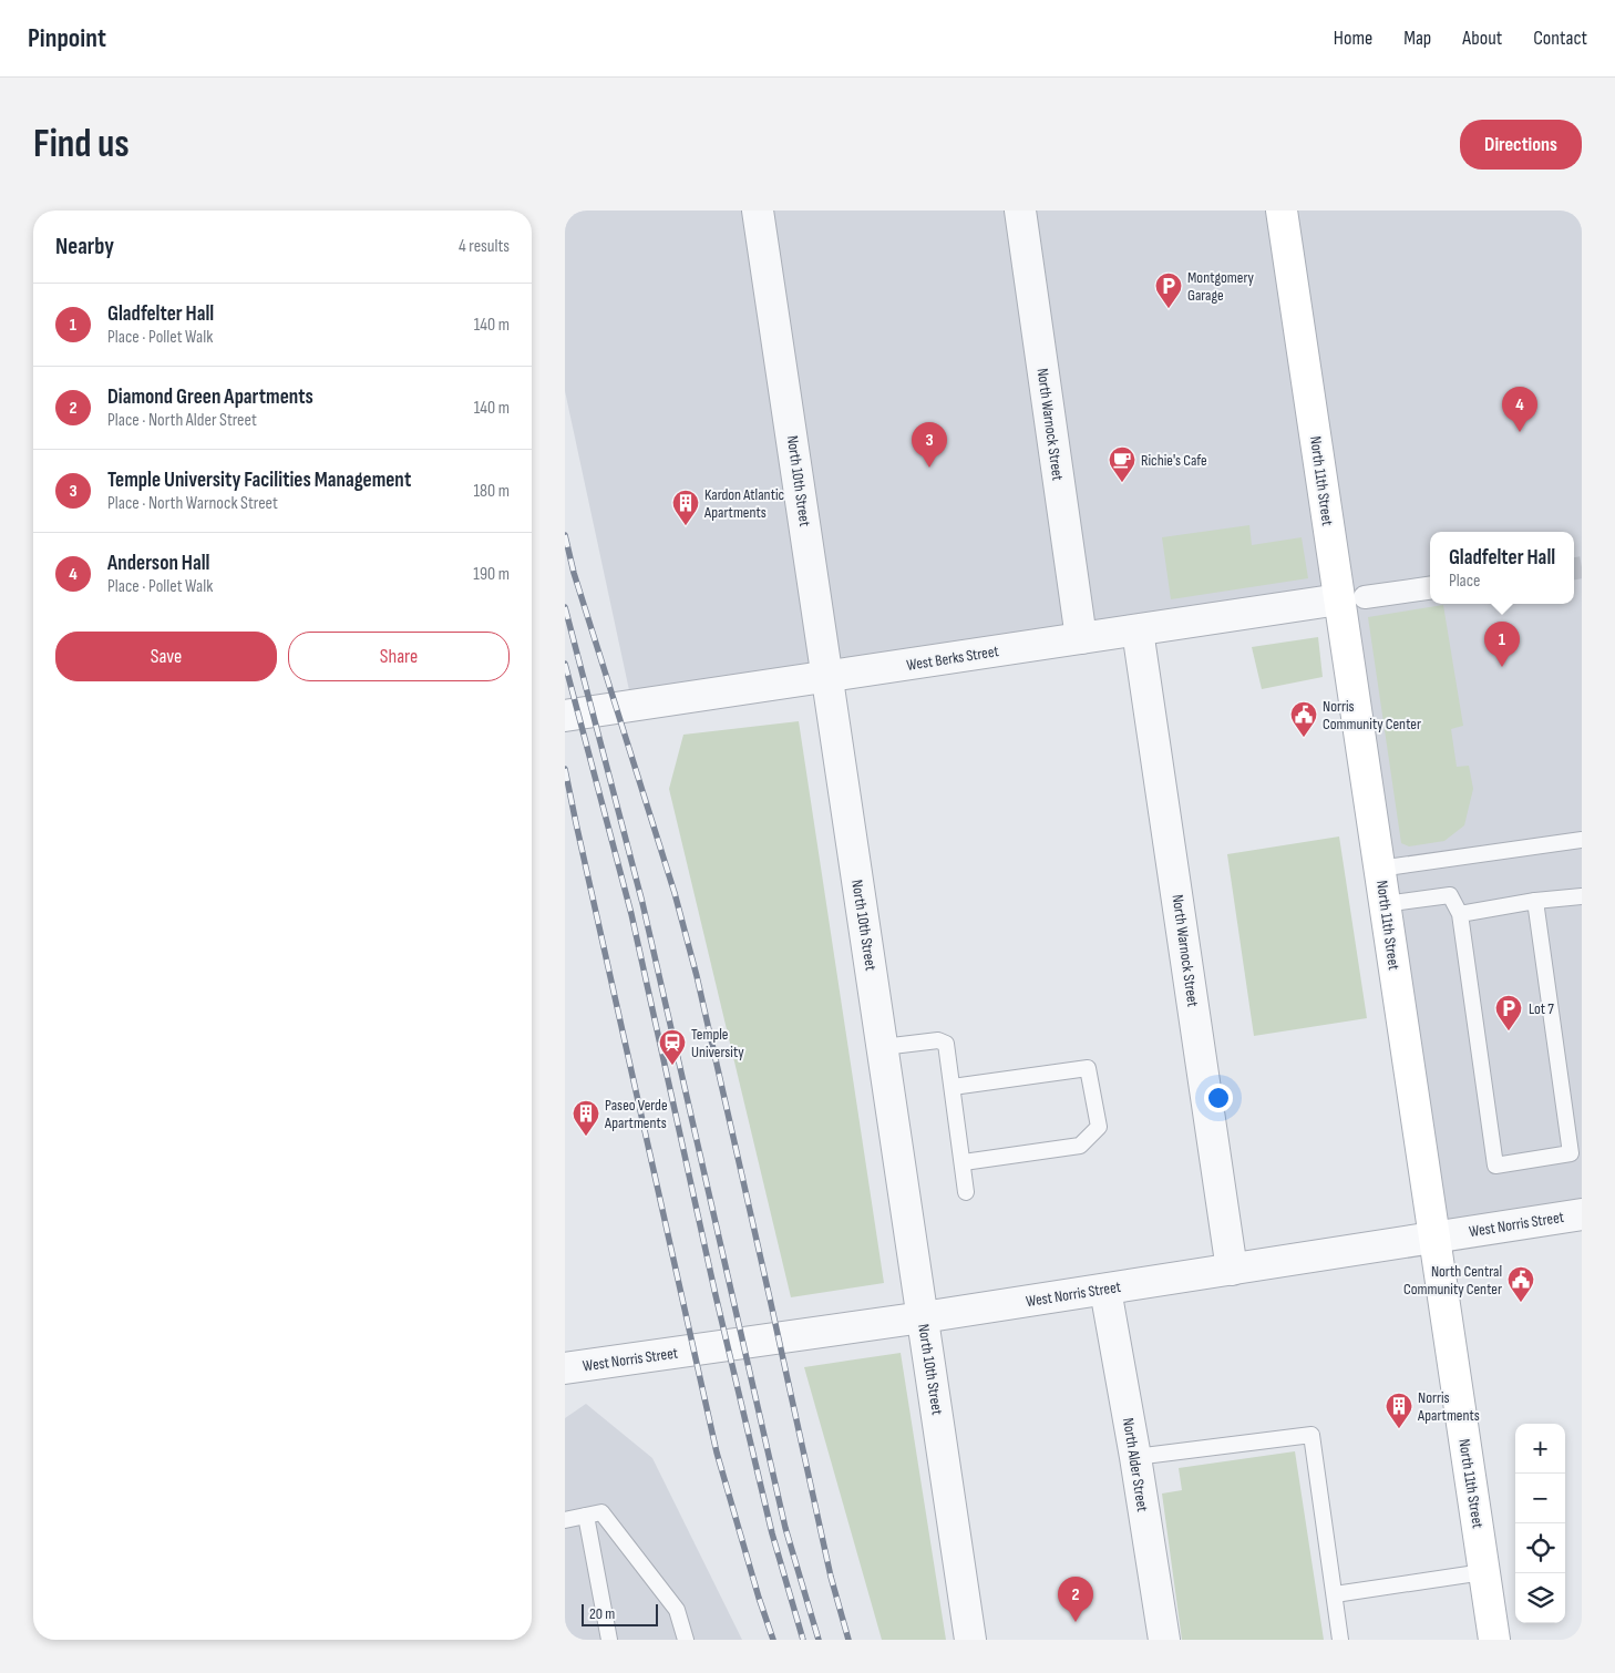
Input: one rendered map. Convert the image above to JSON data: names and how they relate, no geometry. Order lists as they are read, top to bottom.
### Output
{
  "streets": {
    "main road": ["North 11th Street"],
    "street": [
      "North Warnock Street",
      "North 10th Street",
      "West Berks Street",
      "West Norris Street",
      "North Alder Street"
    ]
  },
  "crossings": [
    ["North Warnock Street", "West Berks Street"],
    ["North Warnock Street", "West Norris Street"],
    ["North 10th Street", "West Berks Street"],
    ["North 10th Street", "West Norris Street"],
    ["North 11th Street", "West Berks Street"],
    ["North 11th Street", "West Norris Street"],
    ["West Norris Street", "North Alder Street"]
  ],
  "places": {
    "parking": ["Montgomery Garage", "Lot 7"],
    "cafe": ["Richie's Cafe"],
    "building": ["Kardon Atlantic Apartments", "Paseo Verde Apartments", "Norris Apartments"],
    "public building": ["Norris Community Center", "North Central Community Center"],
    "station": ["Temple University"]
  },
  "scale_bar": "20 m",
  "page": {
    "header": "Pinpoint",
    "nav": [
      "Home",
      "Map",
      "About",
      "Contact"
    ],
    "buttons": [
      "Directions",
      ["Save", "Share"]
    ],
    "title": "Find us",
    "heading": ["Nearby", "4 results"],
    "list": [
      {
        "mark": "1",
        "name": "Gladfelter Hall",
        "note": "Place · Pollet Walk",
        "value": "140 m"
      },
      {
        "mark": "2",
        "name": "Diamond Green Apartments",
        "note": "Place · North Alder Street",
        "value": "140 m"
      },
      {
        "mark": "3",
        "name": "Temple University Facilities Management",
        "note": "Place · North Warnock Street",
        "value": "180 m"
      },
      {
        "mark": "4",
        "name": "Anderson Hall",
        "note": "Place · Pollet Walk",
        "value": "190 m"
      }
    ],
    "pins": [
      "4",
      "3",
      "1",
      "2"
    ],
    "popup": ["Gladfelter Hall", "Place"],
    "map_buttons": ["+", "−"],
    "scale": "20 m"
  }
}
